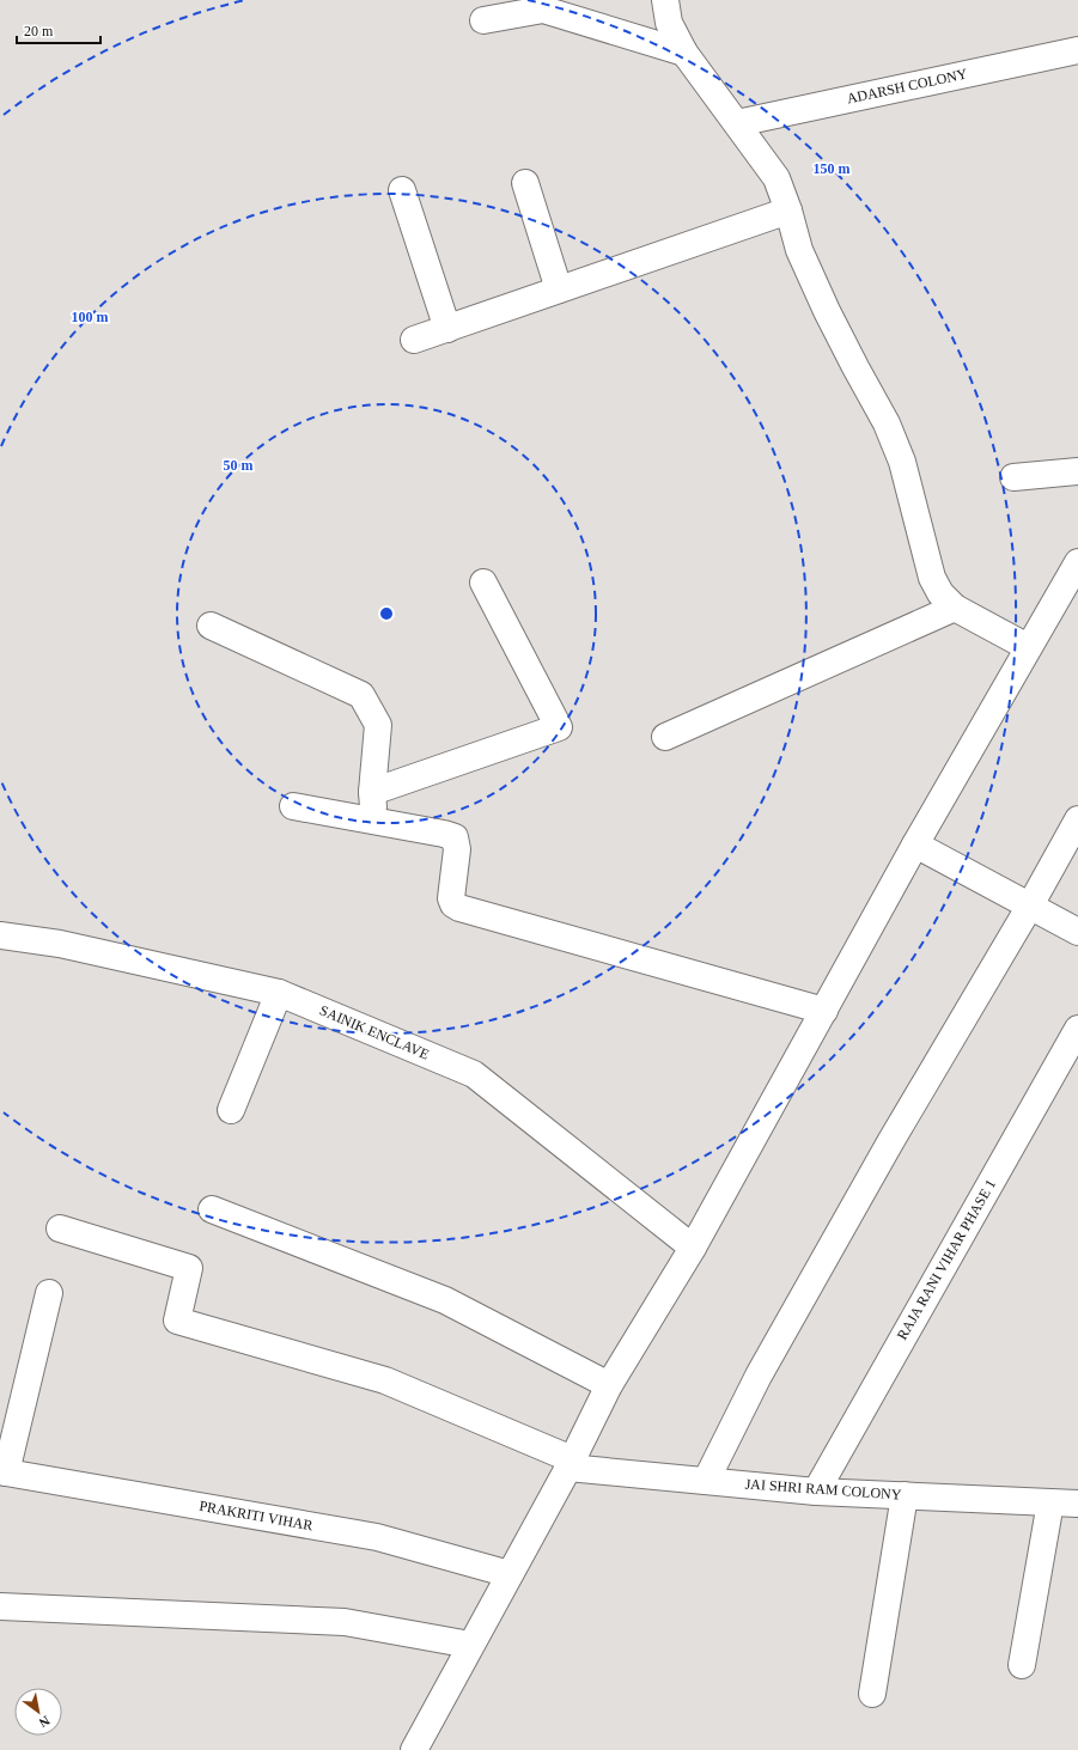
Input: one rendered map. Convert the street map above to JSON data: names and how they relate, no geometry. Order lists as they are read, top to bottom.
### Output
{
  "streets": {
    "street": [
      "ADARSH COLONY",
      "SAINIK ENCLAVE",
      "RAJA RANI VIHAR PHASE 1",
      "JAI SHRI RAM COLONY",
      "PRAKRITI VIHAR"
    ]
  },
  "crossings": [
    ["RAJA RANI VIHAR PHASE 1", "JAI SHRI RAM COLONY"]
  ],
  "scale_bar": "20 m",
  "north": "bottom right",
  "rings": ["150 m", "100 m", "50 m"]
}
